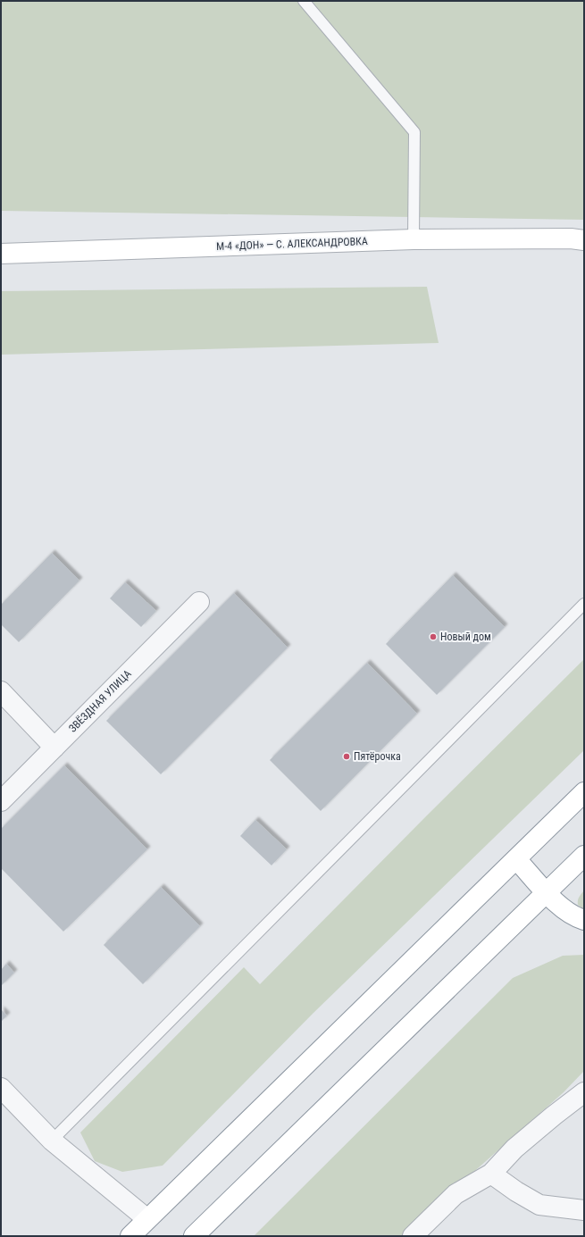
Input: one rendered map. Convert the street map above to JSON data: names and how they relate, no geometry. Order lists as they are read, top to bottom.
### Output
{
  "streets": {
    "main road": ["М-4 «ДОН» — С. АЛЕКСАНДРОВКА"],
    "street": ["ЗВЁЗДНАЯ УЛИЦА"]
  },
  "places": ["Новый дом", "Пятёрочка"]
}
